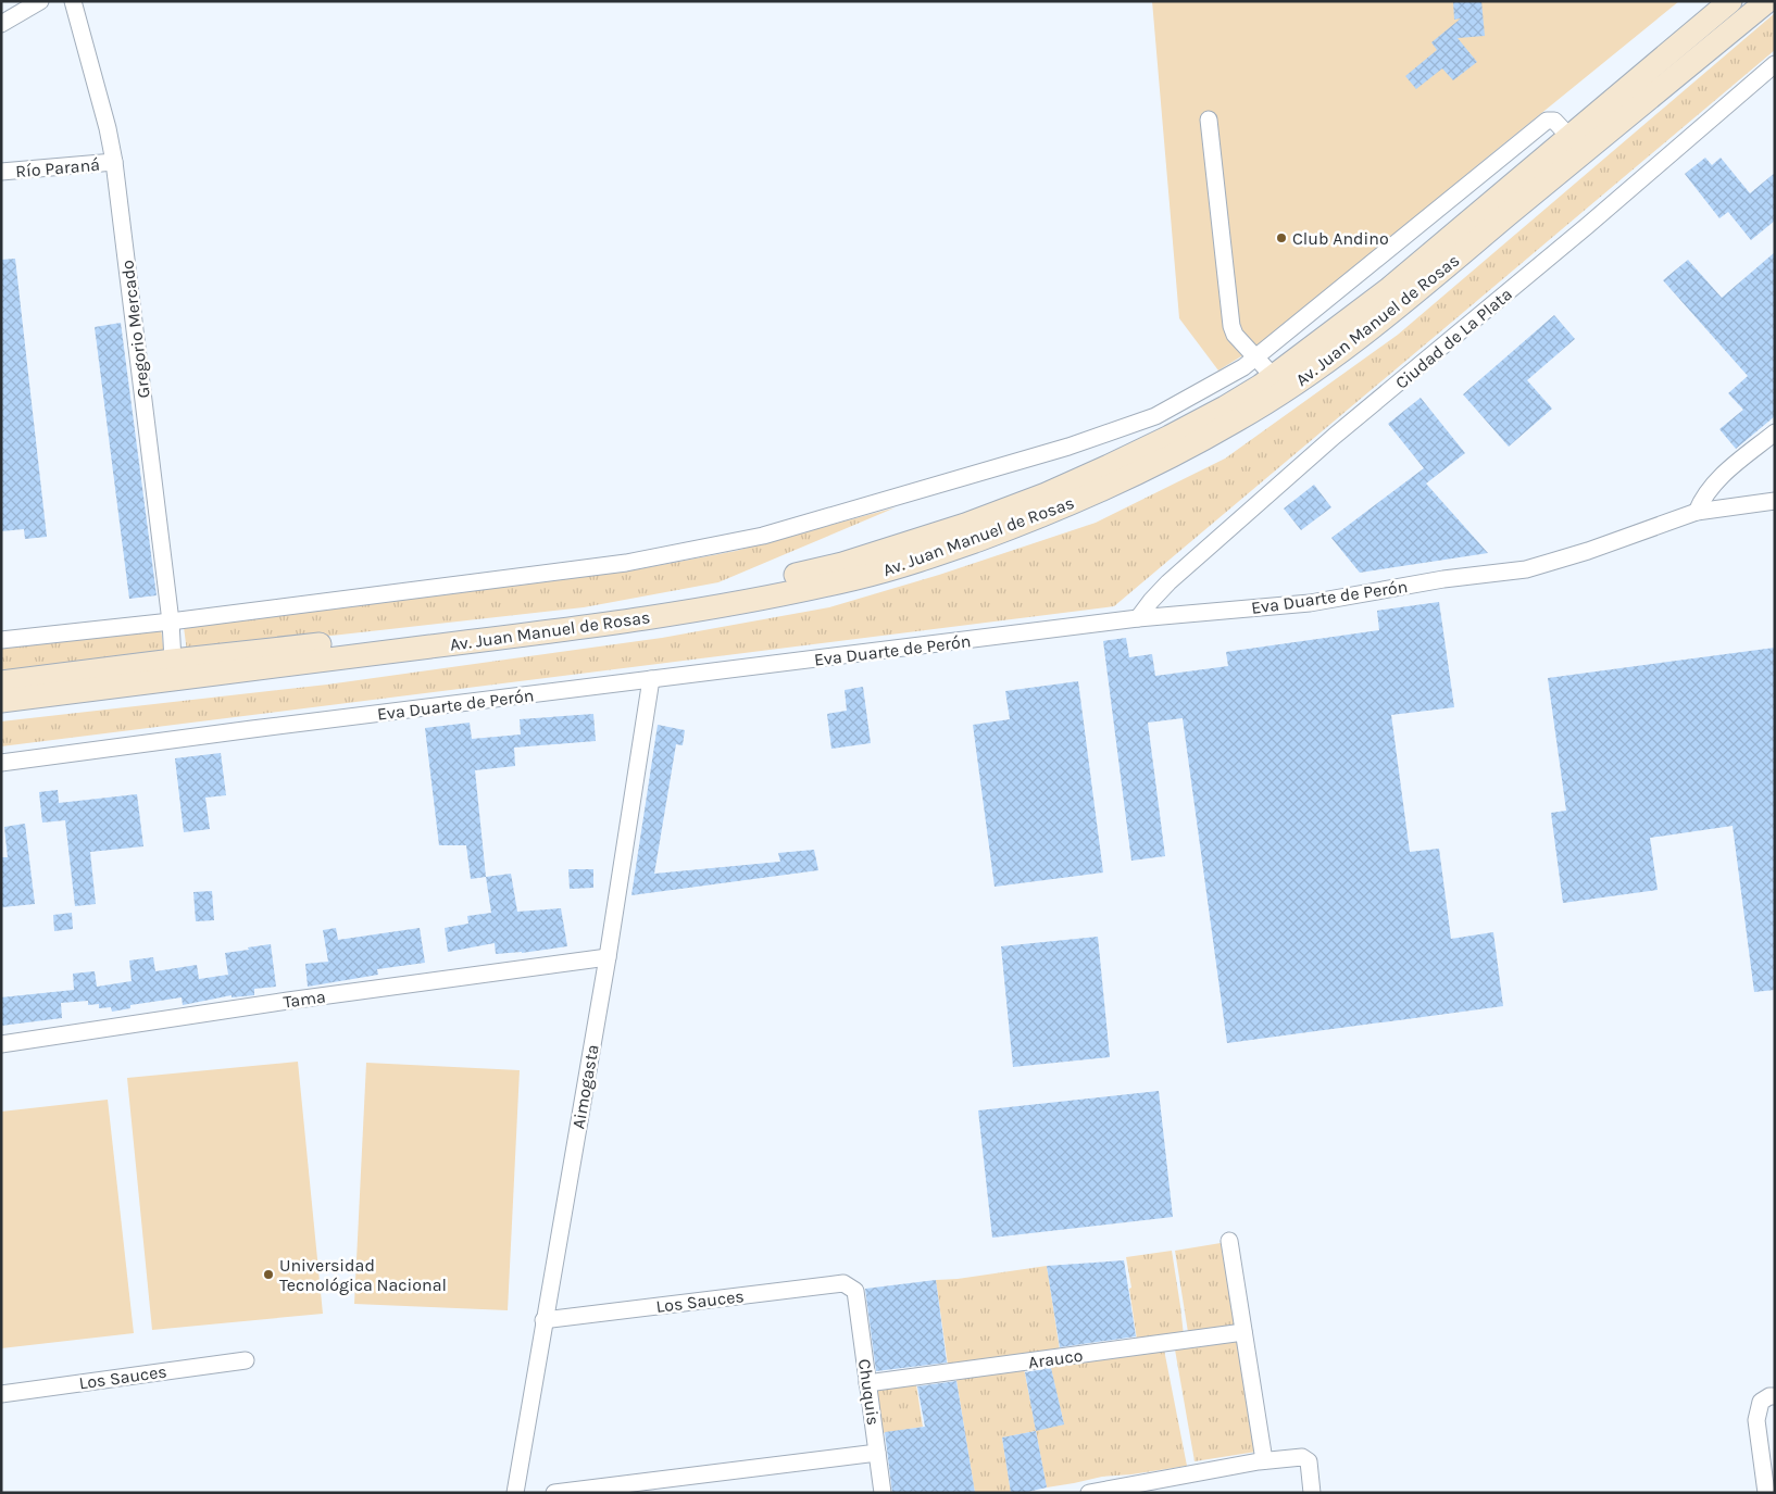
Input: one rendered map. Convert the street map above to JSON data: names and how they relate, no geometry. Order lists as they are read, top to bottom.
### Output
{
  "streets": {
    "main road": ["Av. Juan Manuel de Rosas"],
    "street": [
      "Río Paraná",
      "Gregorio Mercado",
      "Ciudad de La Plata",
      "Eva Duarte de Perón",
      "Tama",
      "Aimogasta",
      "Los Sauces",
      "Arauco",
      "Chuquis"
    ]
  },
  "crossings": [
    ["Río Paraná", "Gregorio Mercado"],
    ["Av. Juan Manuel de Rosas", "Gregorio Mercado"],
    ["Ciudad de La Plata", "Eva Duarte de Perón"],
    ["Eva Duarte de Perón", "Aimogasta"],
    ["Tama", "Aimogasta"],
    ["Aimogasta", "Los Sauces"],
    ["Los Sauces", "Chuquis"],
    ["Arauco", "Chuquis"]
  ],
  "places": ["Club Andino", "Universidad Tecnológica Nacional"]
}
